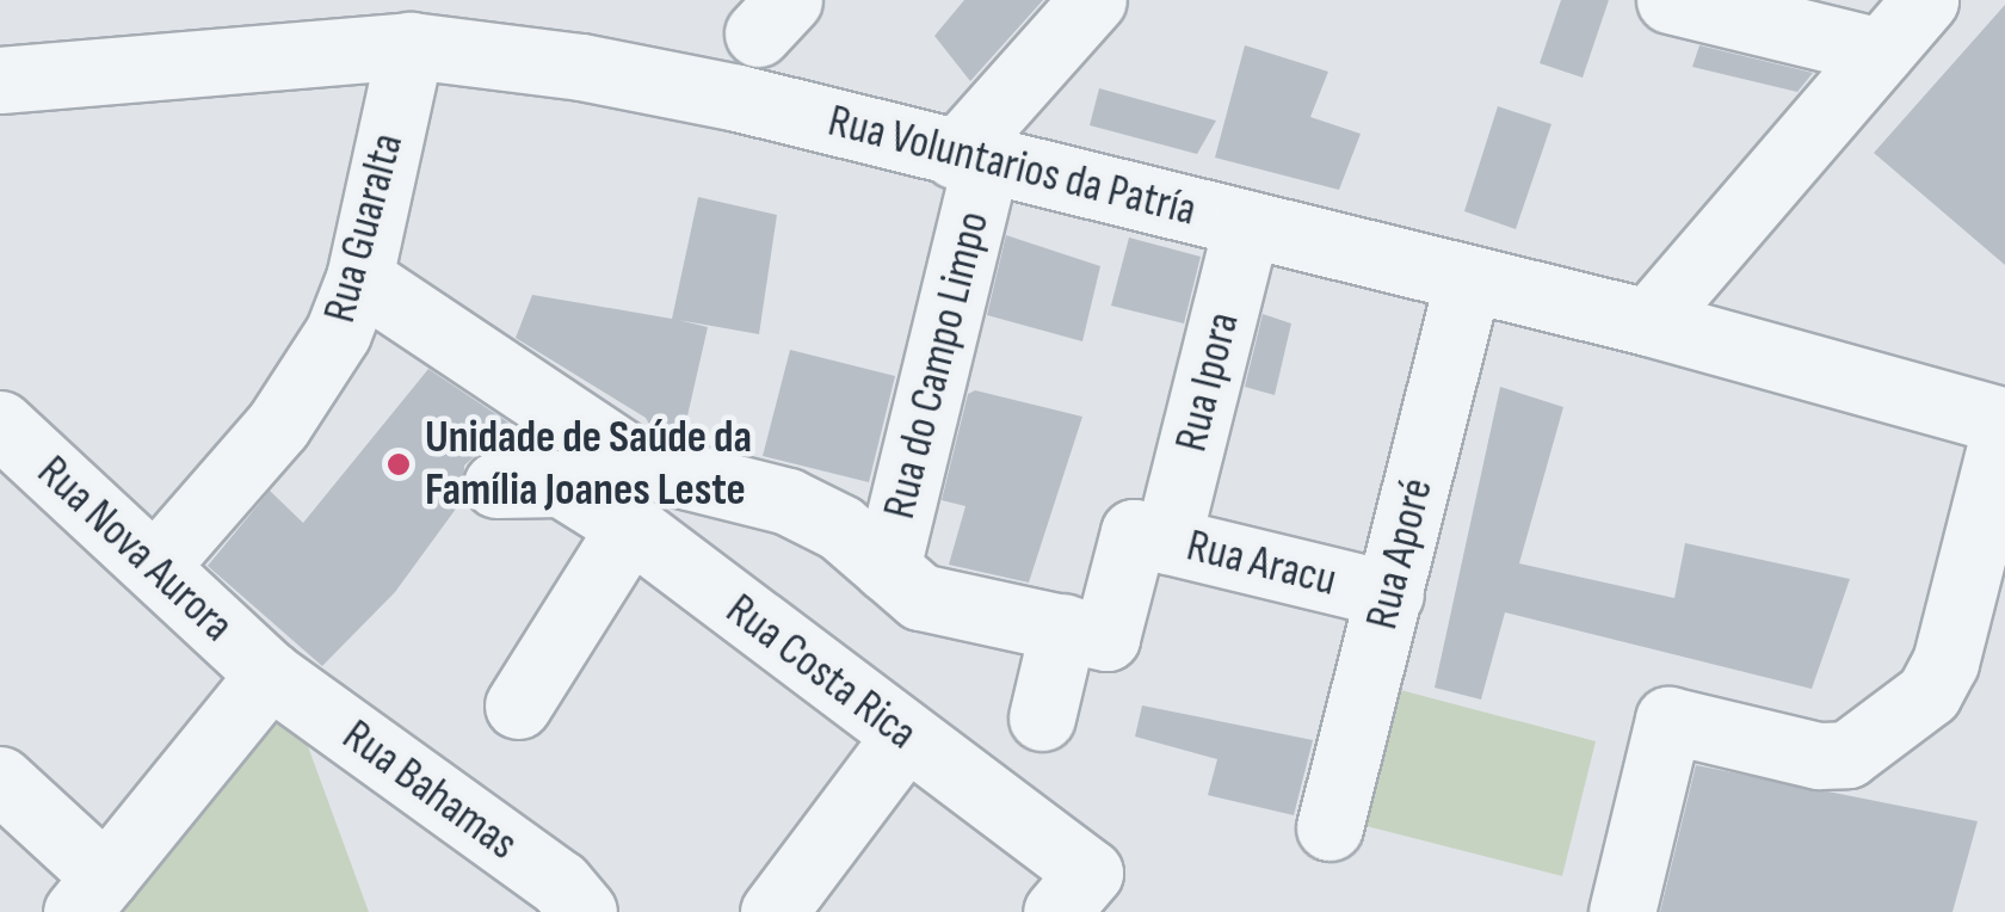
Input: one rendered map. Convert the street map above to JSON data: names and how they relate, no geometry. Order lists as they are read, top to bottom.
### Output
{
  "streets": {
    "street": [
      "Rua Voluntarios da Patría",
      "Rua Guaralta",
      "Rua do Campo Limpo",
      "Rua Ipora",
      "Rua Nova Aurora",
      "Rua Aporé",
      "Rua Aracu",
      "Rua Costa Rica",
      "Rua Bahamas"
    ]
  },
  "crossings": [
    ["Rua Voluntarios da Patría", "Rua Guaralta"],
    ["Rua Voluntarios da Patría", "Rua do Campo Limpo"],
    ["Rua Voluntarios da Patría", "Rua Ipora"],
    ["Rua Voluntarios da Patría", "Rua Aporé"],
    ["Rua Guaralta", "Rua Nova Aurora"],
    ["Rua Ipora", "Rua Aracu"],
    ["Rua Nova Aurora", "Rua Bahamas"],
    ["Rua Aporé", "Rua Aracu"]
  ],
  "places": ["Unidade de Saúde da Família Joanes Leste"]
}
